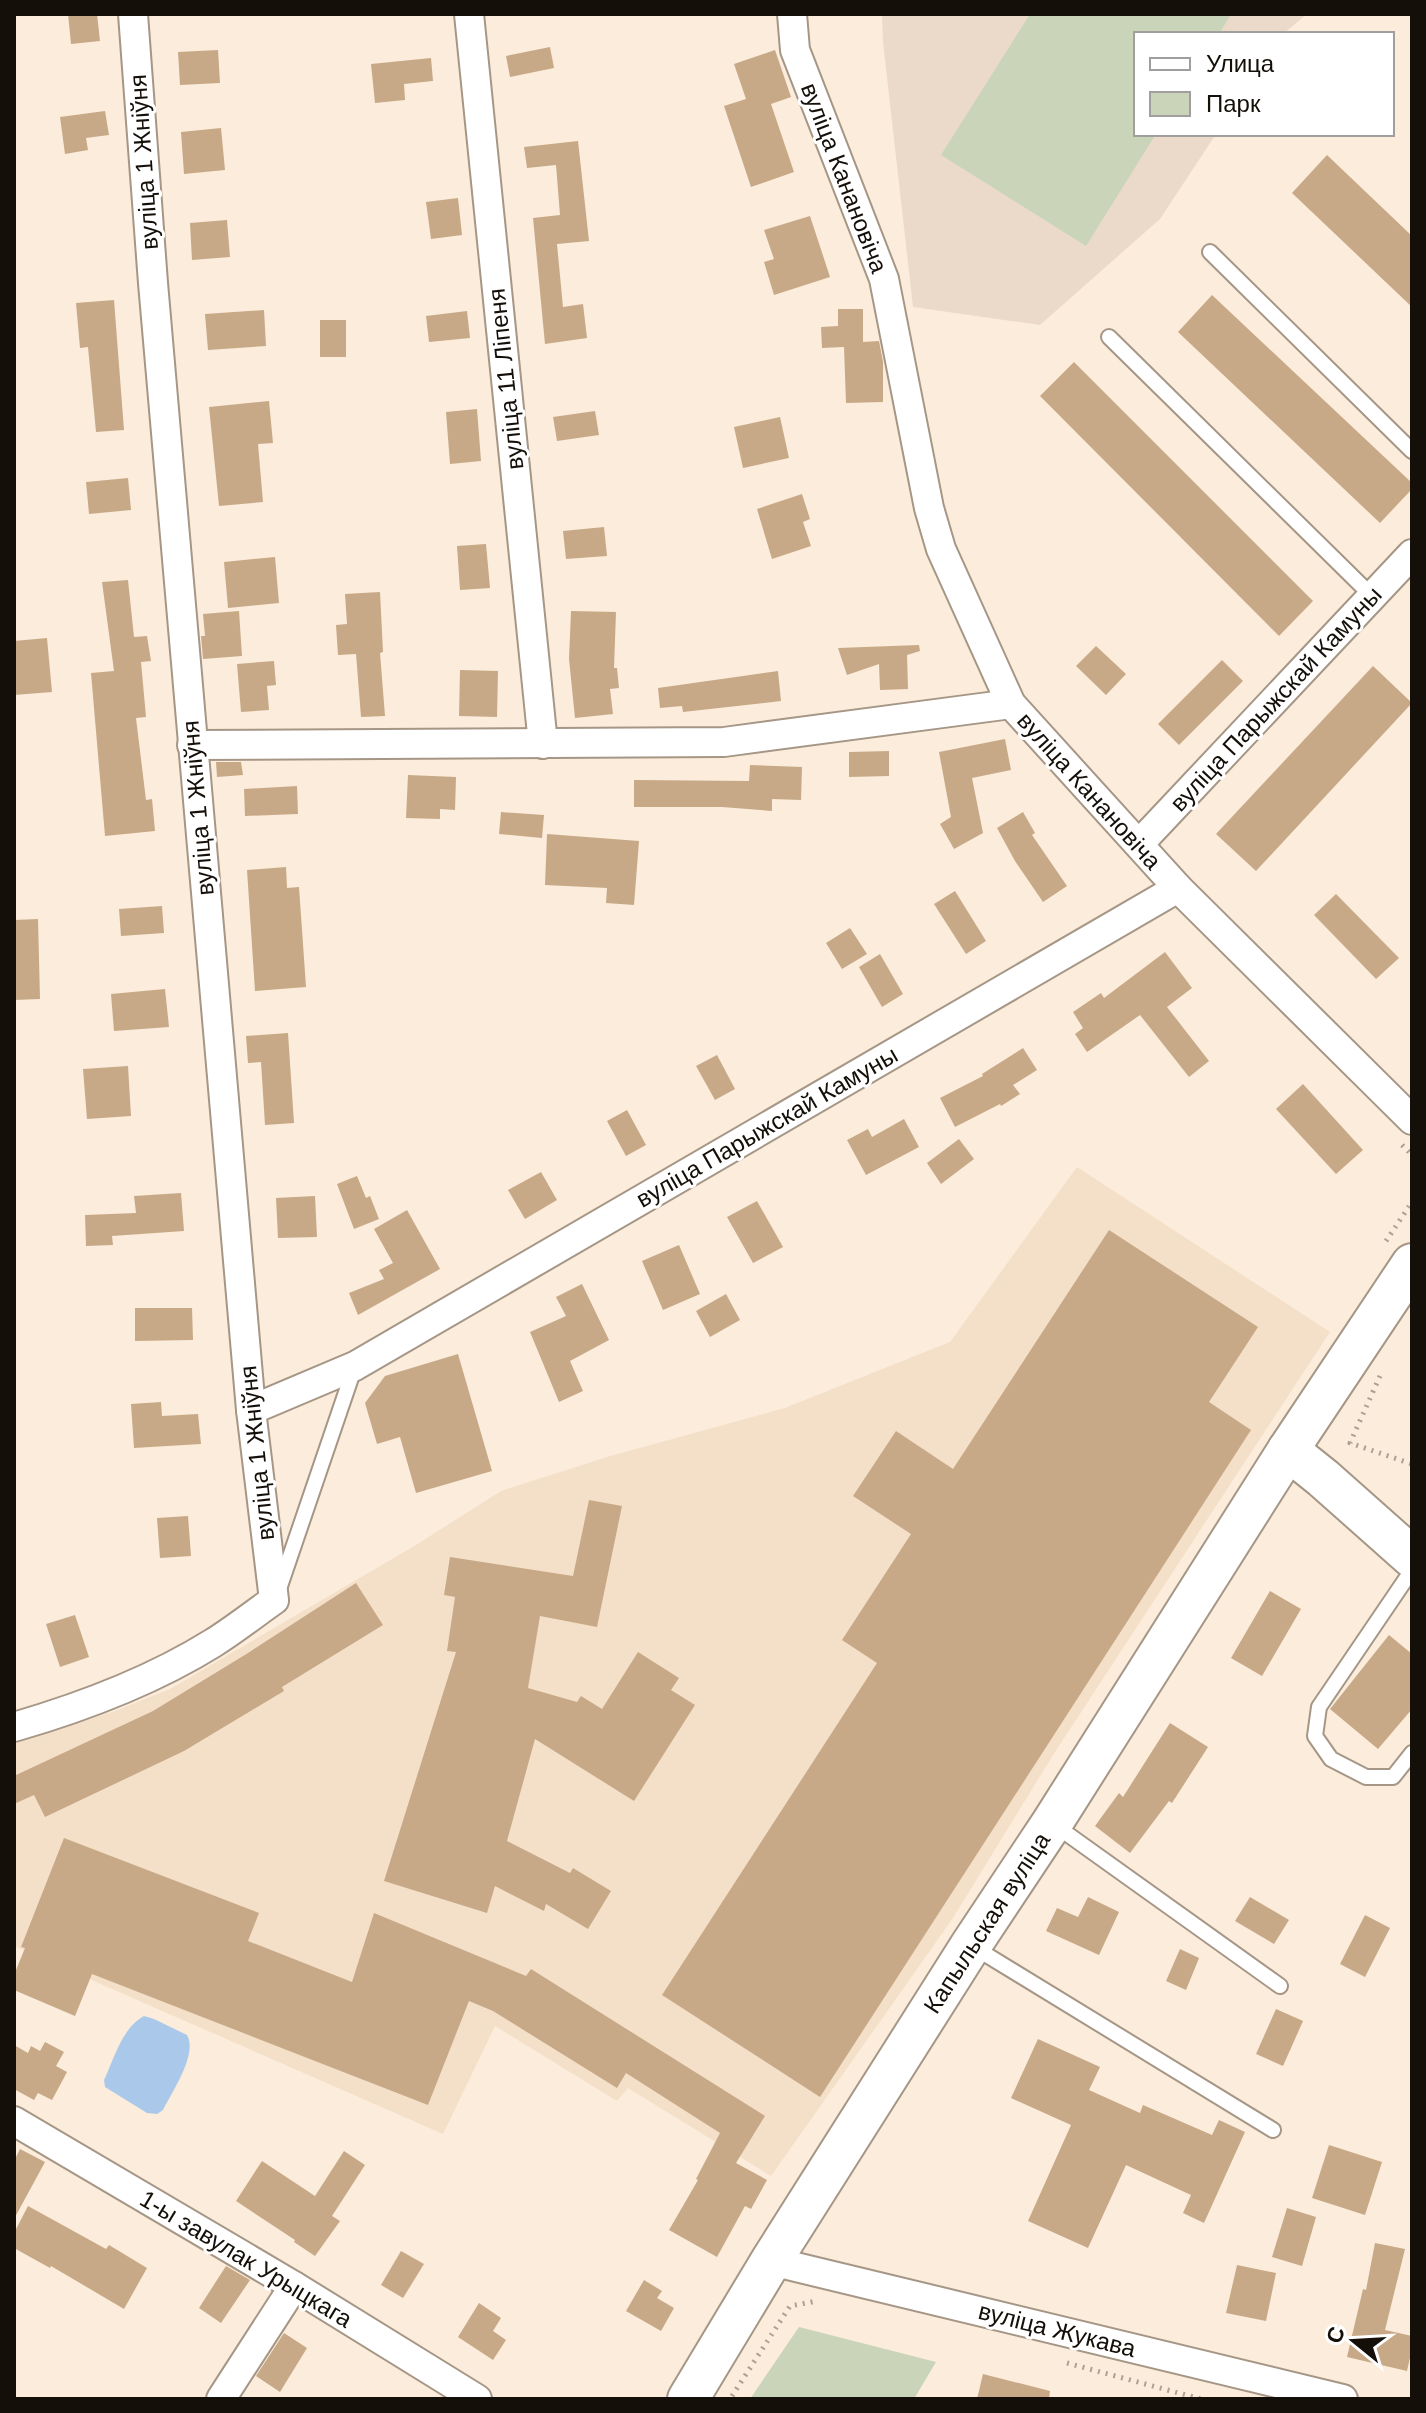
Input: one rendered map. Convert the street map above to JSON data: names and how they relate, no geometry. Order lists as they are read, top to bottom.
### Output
{
  "streets": {
    "main road": ["Капыльская вуліца"],
    "street": [
      "вуліца 1 Жніўня",
      "вуліца Канановіча",
      "вуліца 11 Ліпеня",
      "вуліца Парыжскай Камуны",
      "1-ы завулак Урыцкага",
      "вуліца Жукава"
    ]
  },
  "crossings": [
    ["вуліца 1 Жніўня", "вуліца Парыжскай Камуны"],
    ["вуліца Канановіча", "вуліца Парыжскай Камуны"],
    ["Капыльская вуліца", "вуліца Жукава"]
  ],
  "legend": ["Улица", "Парк"],
  "north": "left"
}
